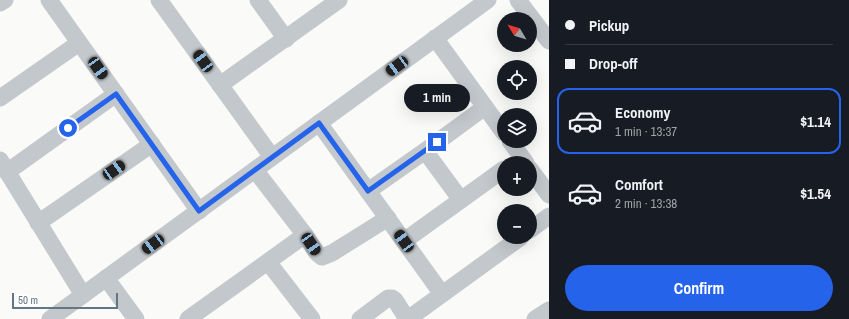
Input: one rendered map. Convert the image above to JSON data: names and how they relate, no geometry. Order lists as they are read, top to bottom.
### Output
{
  "scale_bar": "50 m",
  "north": "top left",
  "page": {
    "banner": ["Pickup", "Drop-off"],
    "map_buttons": ["+", "−"],
    "bubble": "1 min",
    "list": [
      {
        "name": "Economy",
        "note": "1 min · 13:37",
        "value": "$1.14"
      },
      {
        "name": "Comfort",
        "note": "2 min · 13:38",
        "value": "$1.54"
      }
    ],
    "buttons": "Confirm",
    "scale": "50 m"
  }
}
